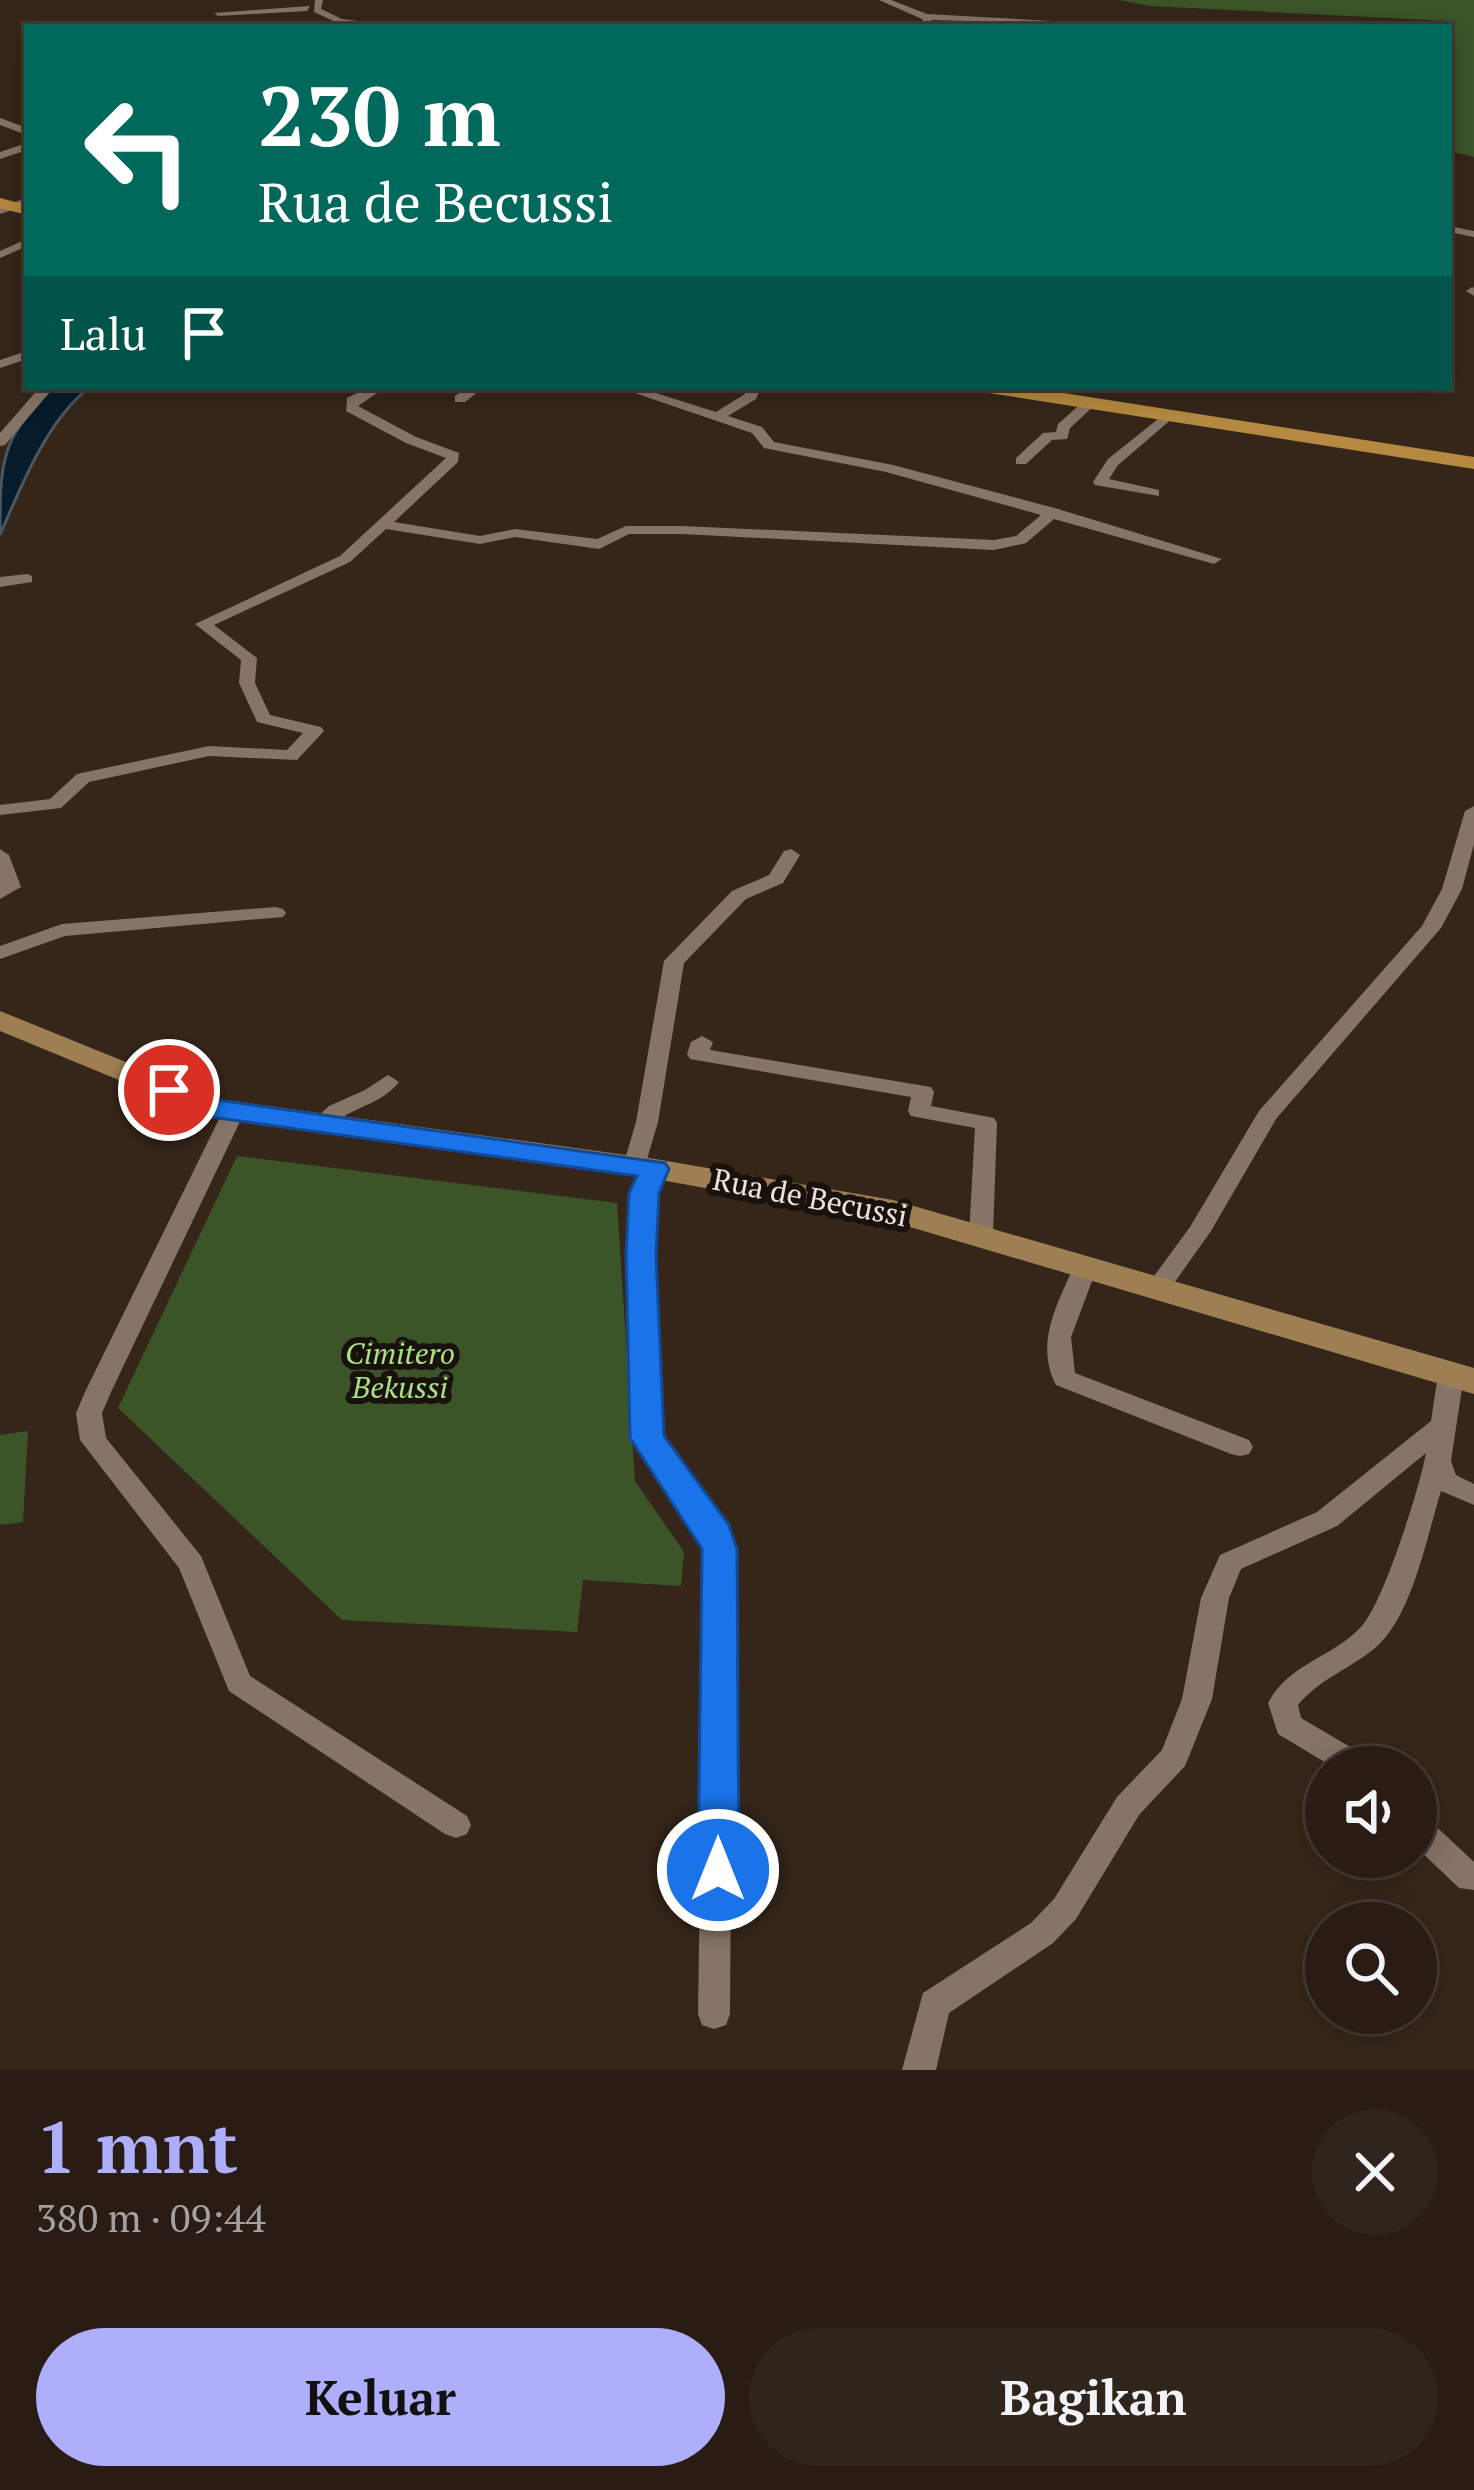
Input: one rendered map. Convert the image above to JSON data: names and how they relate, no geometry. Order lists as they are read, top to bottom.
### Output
{
  "streets": {
    "street": ["Rua de Becussi"]
  },
  "parks": ["Cimitero Bekussi"],
  "page": {
    "turn": ["230 m", "Rua de Becussi"],
    "then": "Lalu",
    "heading": ["1 mnt", "380 m · 09:44"],
    "buttons": ["Keluar", "Bagikan"]
  }
}
